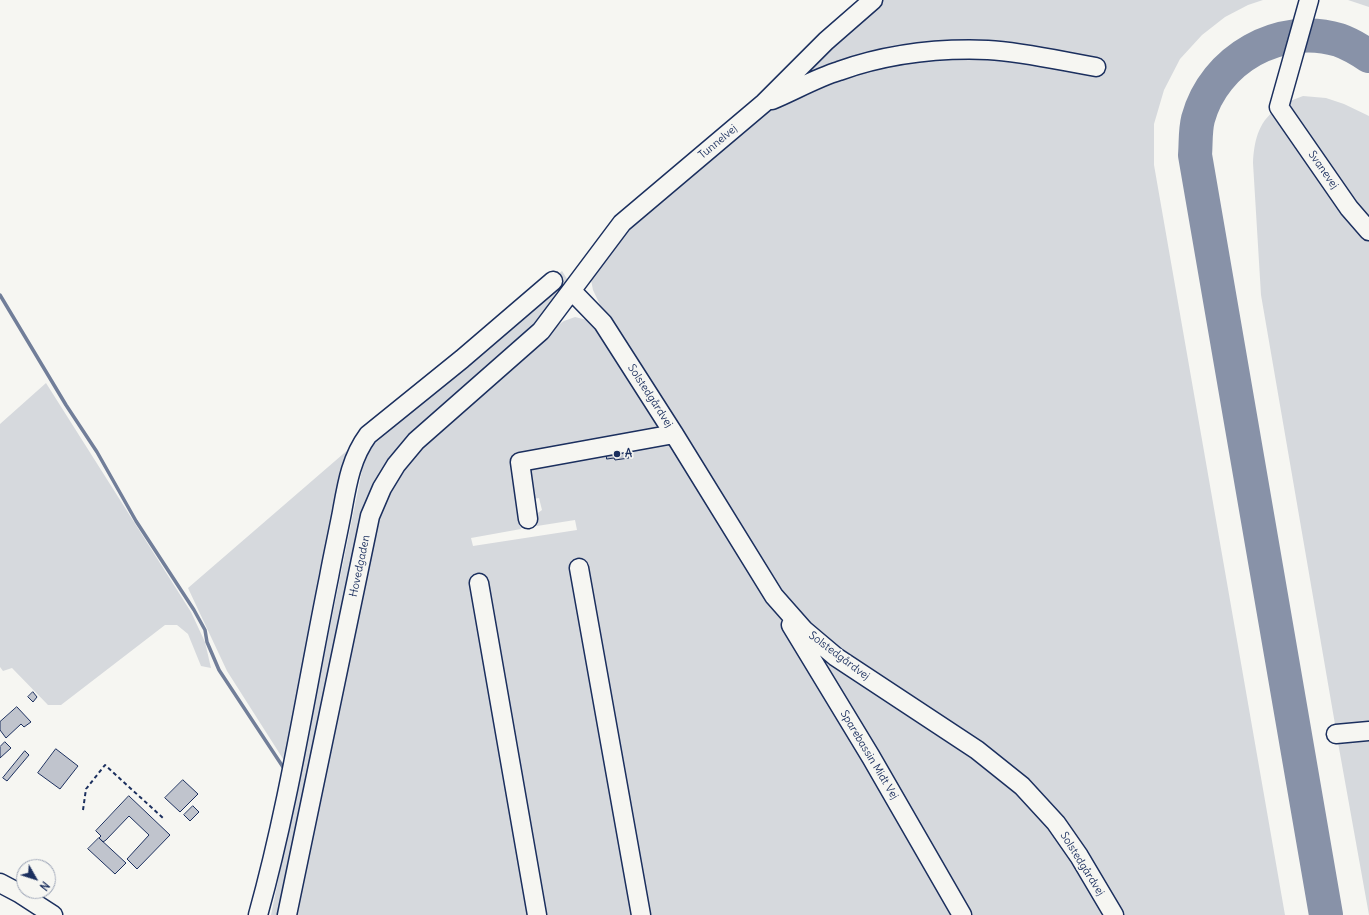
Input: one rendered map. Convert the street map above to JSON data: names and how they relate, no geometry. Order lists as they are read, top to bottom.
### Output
{
  "streets": {
    "street": [
      "Tunnelvej",
      "Svanevej",
      "Solstedgårdvej",
      "Hovedgaden",
      "Sparebassin Midt Vej"
    ]
  },
  "crossings": [
    ["Tunnelvej", "Solstedgårdvej"],
    ["Tunnelvej", "Hovedgaden"],
    ["Solstedgårdvej", "Hovedgaden"],
    ["Solstedgårdvej", "Sparebassin Midt Vej"]
  ],
  "places": ["A"],
  "north": "bottom right"
}
